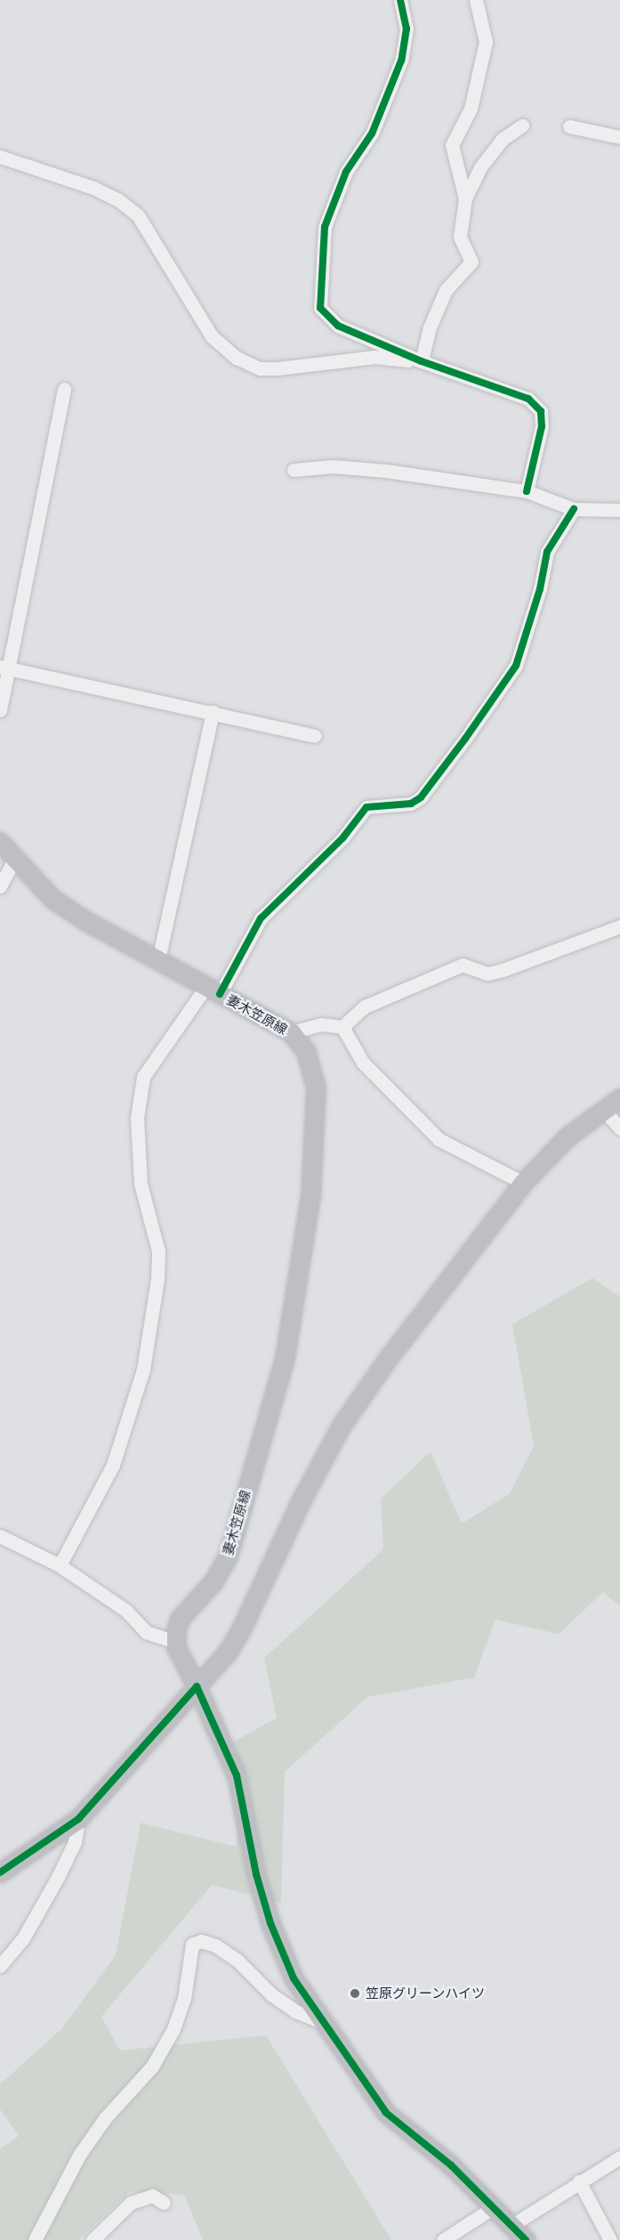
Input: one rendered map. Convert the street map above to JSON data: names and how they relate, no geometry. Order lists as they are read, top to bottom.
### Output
{
  "streets": {
    "main road": ["妻木笠原線"]
  },
  "places": ["笠原グリーンハイツ"]
}
